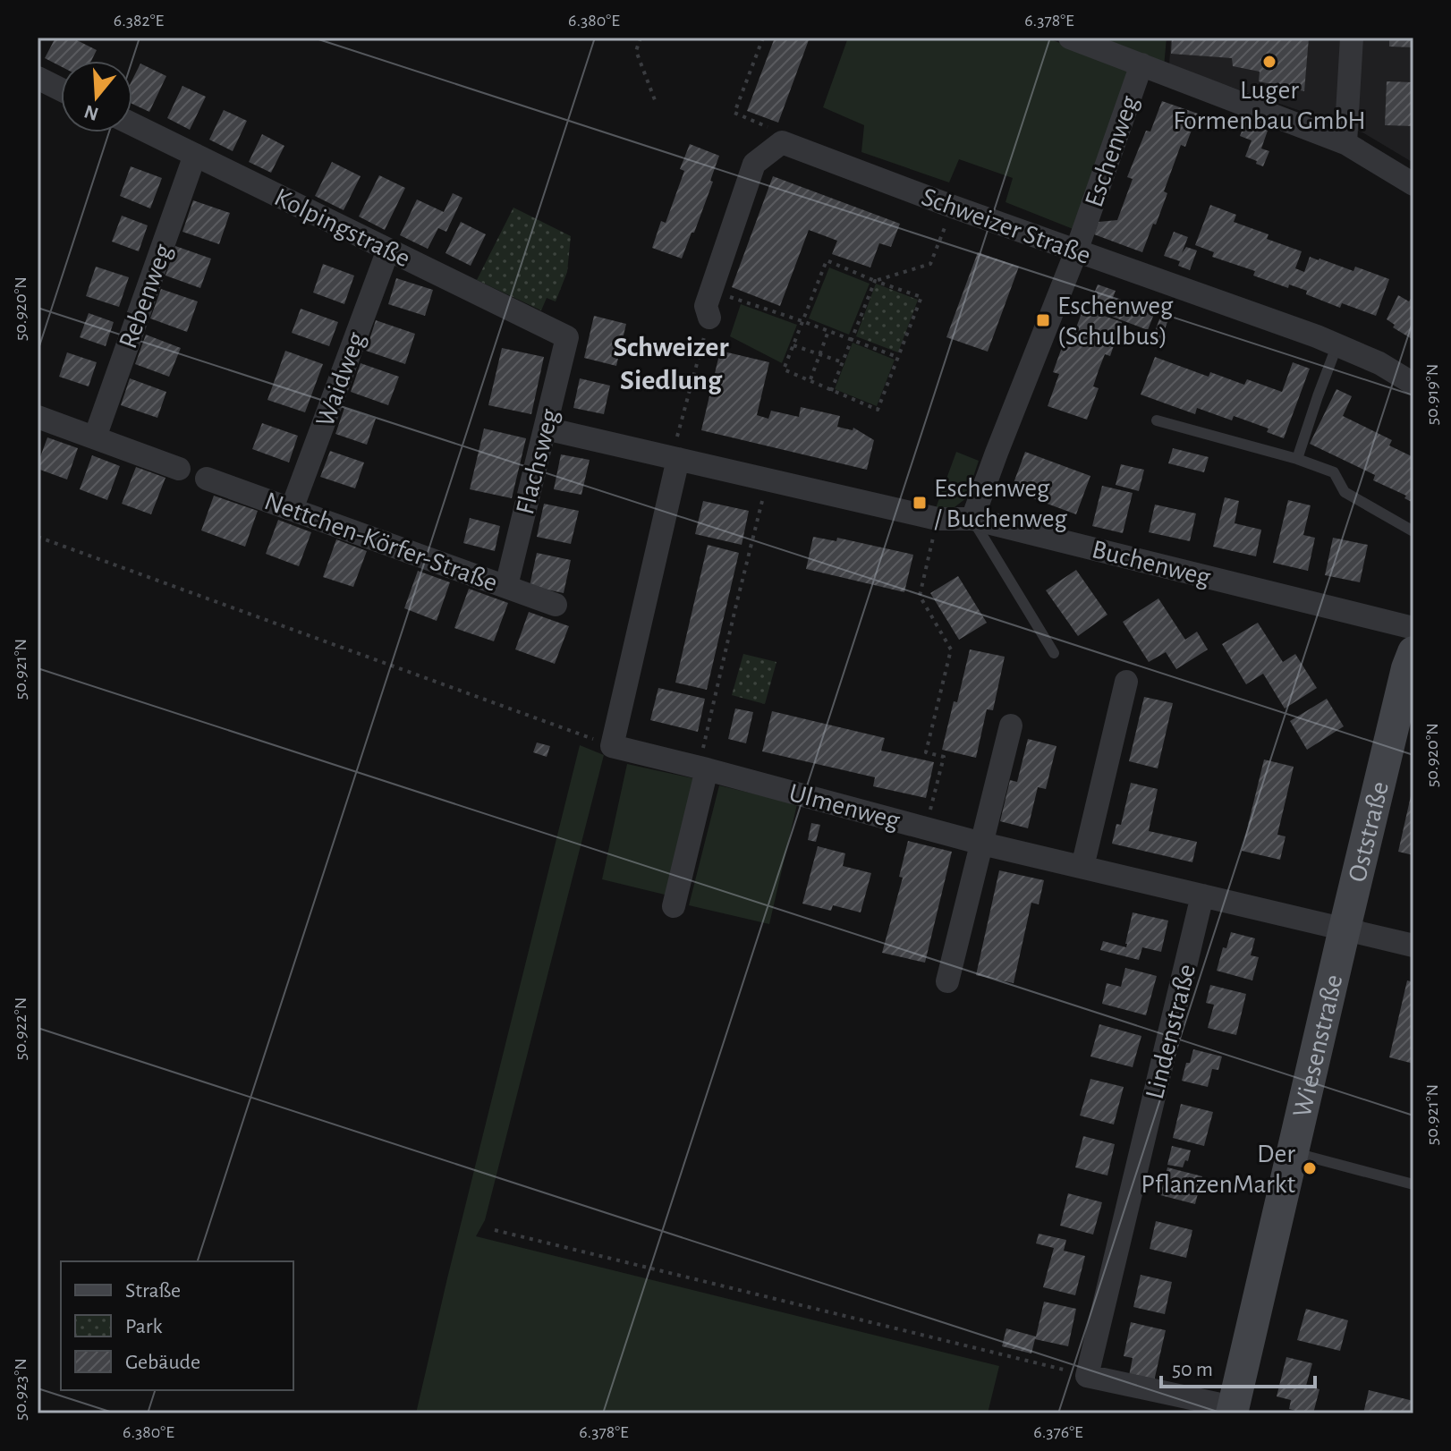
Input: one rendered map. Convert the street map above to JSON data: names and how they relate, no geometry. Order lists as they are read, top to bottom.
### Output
{
  "streets": {
    "main road": ["Oststraße", "Wiesenstraße"],
    "street": [
      "Eschenweg",
      "Schweizer Straße",
      "Kolpingstraße",
      "Rebenweg",
      "Waidweg",
      "Flachsweg",
      "Nettchen-Körfer-Straße",
      "Buchenweg",
      "Ulmenweg",
      "Lindenstraße"
    ]
  },
  "crossings": [
    ["Eschenweg", "Schweizer Straße"],
    ["Eschenweg", "Buchenweg"],
    ["Kolpingstraße", "Rebenweg"],
    ["Kolpingstraße", "Waidweg"],
    ["Kolpingstraße", "Flachsweg"],
    ["Waidweg", "Nettchen-Körfer-Straße"],
    ["Flachsweg", "Nettchen-Körfer-Straße"],
    ["Flachsweg", "Buchenweg"],
    ["Ulmenweg", "Oststraße"],
    ["Ulmenweg", "Lindenstraße"],
    ["Ulmenweg", "Wiesenstraße"],
    ["Oststraße", "Wiesenstraße"]
  ],
  "districts": ["Schweizer Siedlung"],
  "places": {
    "other": ["Luger Formenbau GmbH", "Der PflanzenMarkt"],
    "transit": ["Eschenweg (Schulbus)", "Eschenweg / Buchenweg"]
  },
  "legend": ["Straße", "Park", "Gebäude"],
  "scale_bar": "50 m",
  "north": "bottom",
  "coordinates": [
    "6.382°E",
    "6.380°E",
    "6.378°E",
    "50.920°N",
    "50.919°N",
    "50.921°N",
    "50.922°N",
    "50.923°N",
    "6.376°E"
  ]
}
